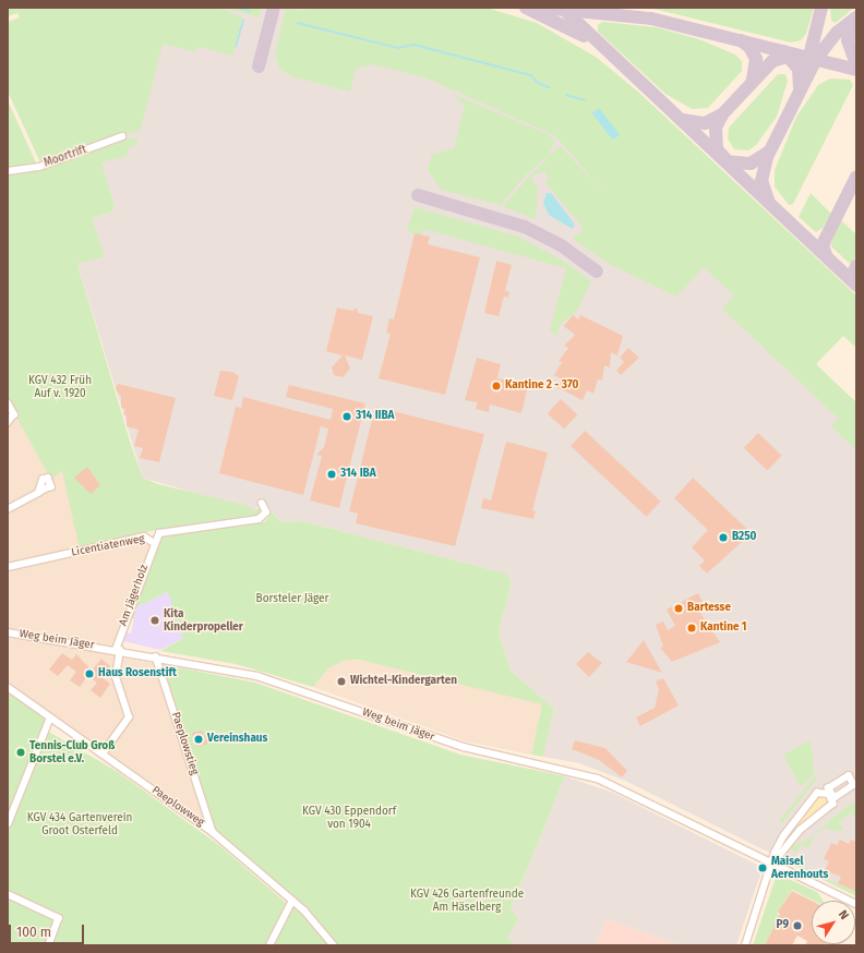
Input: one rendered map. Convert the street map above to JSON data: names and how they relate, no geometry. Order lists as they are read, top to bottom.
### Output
{
  "streets": {
    "street": [
      "Moortrift",
      "Licentiatenweg",
      "Am Jägerholz",
      "Weg beim Jäger",
      "Paeplowstieg",
      "Paeplowweg"
    ]
  },
  "crossings": [
    ["Licentiatenweg", "Am Jägerholz"],
    ["Am Jägerholz", "Weg beim Jäger"],
    ["Am Jägerholz", "Paeplowweg"],
    ["Weg beim Jäger", "Paeplowstieg"],
    ["Paeplowstieg", "Paeplowweg"]
  ],
  "parks": [
    "KGV 432 Früh Auf v. 1920",
    "Borsteler Jäger",
    "KGV 430 Eppendorf von 1904",
    "KGV 434 Gartenverein Groot Osterfeld",
    "KGV 426 Gartenfreunde Am Häselberg"
  ],
  "places": [
    "Kantine 2 - 370",
    "314 IIBA",
    "314 IBA",
    "B250",
    "Bartesse",
    "Kita Kinderpropeller",
    "Kantine 1",
    "Haus Rosenstift",
    "Wichtel-Kindergarten",
    "Vereinshaus",
    "Tennis-Club Groß Borstel e.V.",
    "Maisel Aerenhouts",
    "P9"
  ],
  "scale_bar": "100 m",
  "north": "top right"
}
